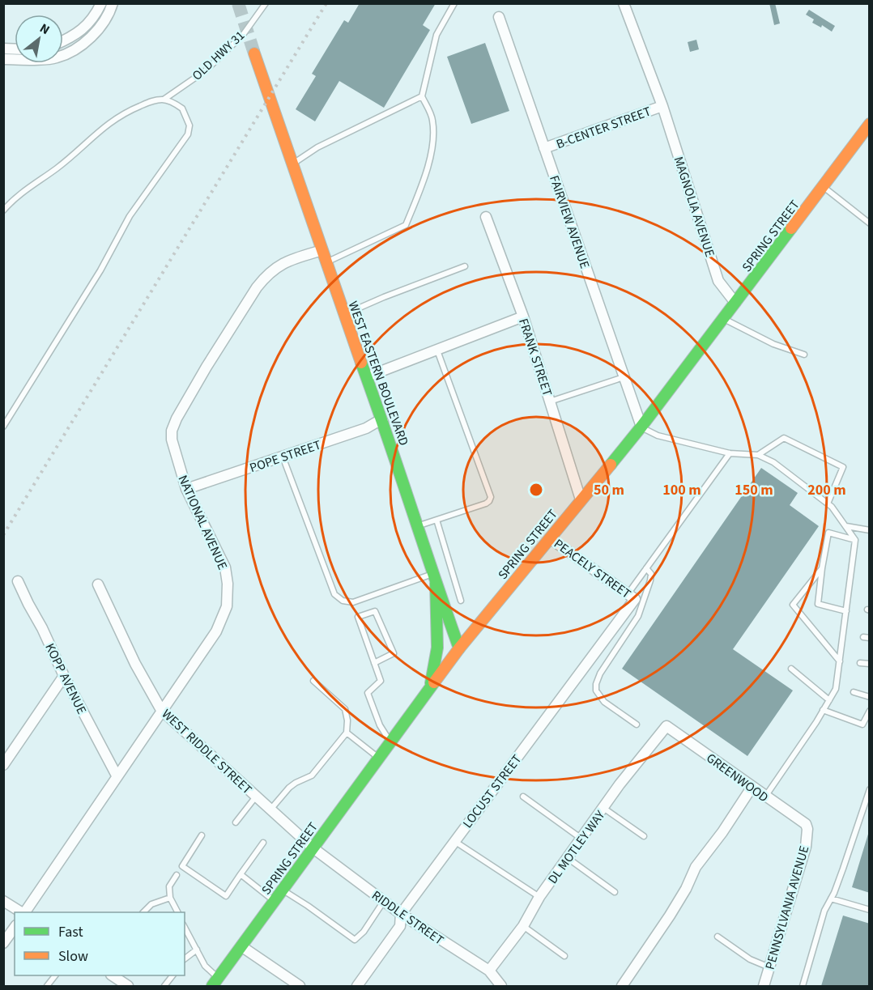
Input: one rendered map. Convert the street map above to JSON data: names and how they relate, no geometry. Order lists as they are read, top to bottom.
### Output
{
  "streets": {
    "main road": ["SPRING STREET", "WEST EASTERN BOULEVARD"],
    "street": [
      "B-CENTER STREET",
      "MAGNOLIA AVENUE",
      "FAIRVIEW AVENUE",
      "FRANK STREET",
      "POPE STREET",
      "NATIONAL AVENUE",
      "PEACELY STREET",
      "KOPP AVENUE",
      "WEST RIDDLE STREET",
      "GREENWOOD",
      "LOCUST STREET",
      "DL MOTLEY WAY",
      "PENNSYLVANIA AVENUE",
      "RIDDLE STREET"
    ],
    "lane": ["OLD HWY 31"]
  },
  "crossings": [
    ["B-CENTER STREET", "MAGNOLIA AVENUE"],
    ["B-CENTER STREET", "FAIRVIEW AVENUE"],
    ["MAGNOLIA AVENUE", "SPRING STREET"],
    ["FAIRVIEW AVENUE", "SPRING STREET"],
    ["SPRING STREET", "FRANK STREET"],
    ["SPRING STREET", "WEST EASTERN BOULEVARD"],
    ["SPRING STREET", "PEACELY STREET"],
    ["SPRING STREET", "WEST RIDDLE STREET"],
    ["SPRING STREET", "RIDDLE STREET"],
    ["WEST EASTERN BOULEVARD", "POPE STREET"],
    ["WEST EASTERN BOULEVARD", "NATIONAL AVENUE"],
    ["POPE STREET", "NATIONAL AVENUE"],
    ["NATIONAL AVENUE", "KOPP AVENUE"],
    ["NATIONAL AVENUE", "WEST RIDDLE STREET"],
    ["PEACELY STREET", "LOCUST STREET"],
    ["WEST RIDDLE STREET", "RIDDLE STREET"],
    ["GREENWOOD", "DL MOTLEY WAY"],
    ["GREENWOOD", "PENNSYLVANIA AVENUE"],
    ["LOCUST STREET", "RIDDLE STREET"],
    ["DL MOTLEY WAY", "RIDDLE STREET"]
  ],
  "legend": ["Fast", "Slow"],
  "north": "top right",
  "rings": [
    "50 m",
    "100 m",
    "150 m",
    "200 m"
  ]
}
